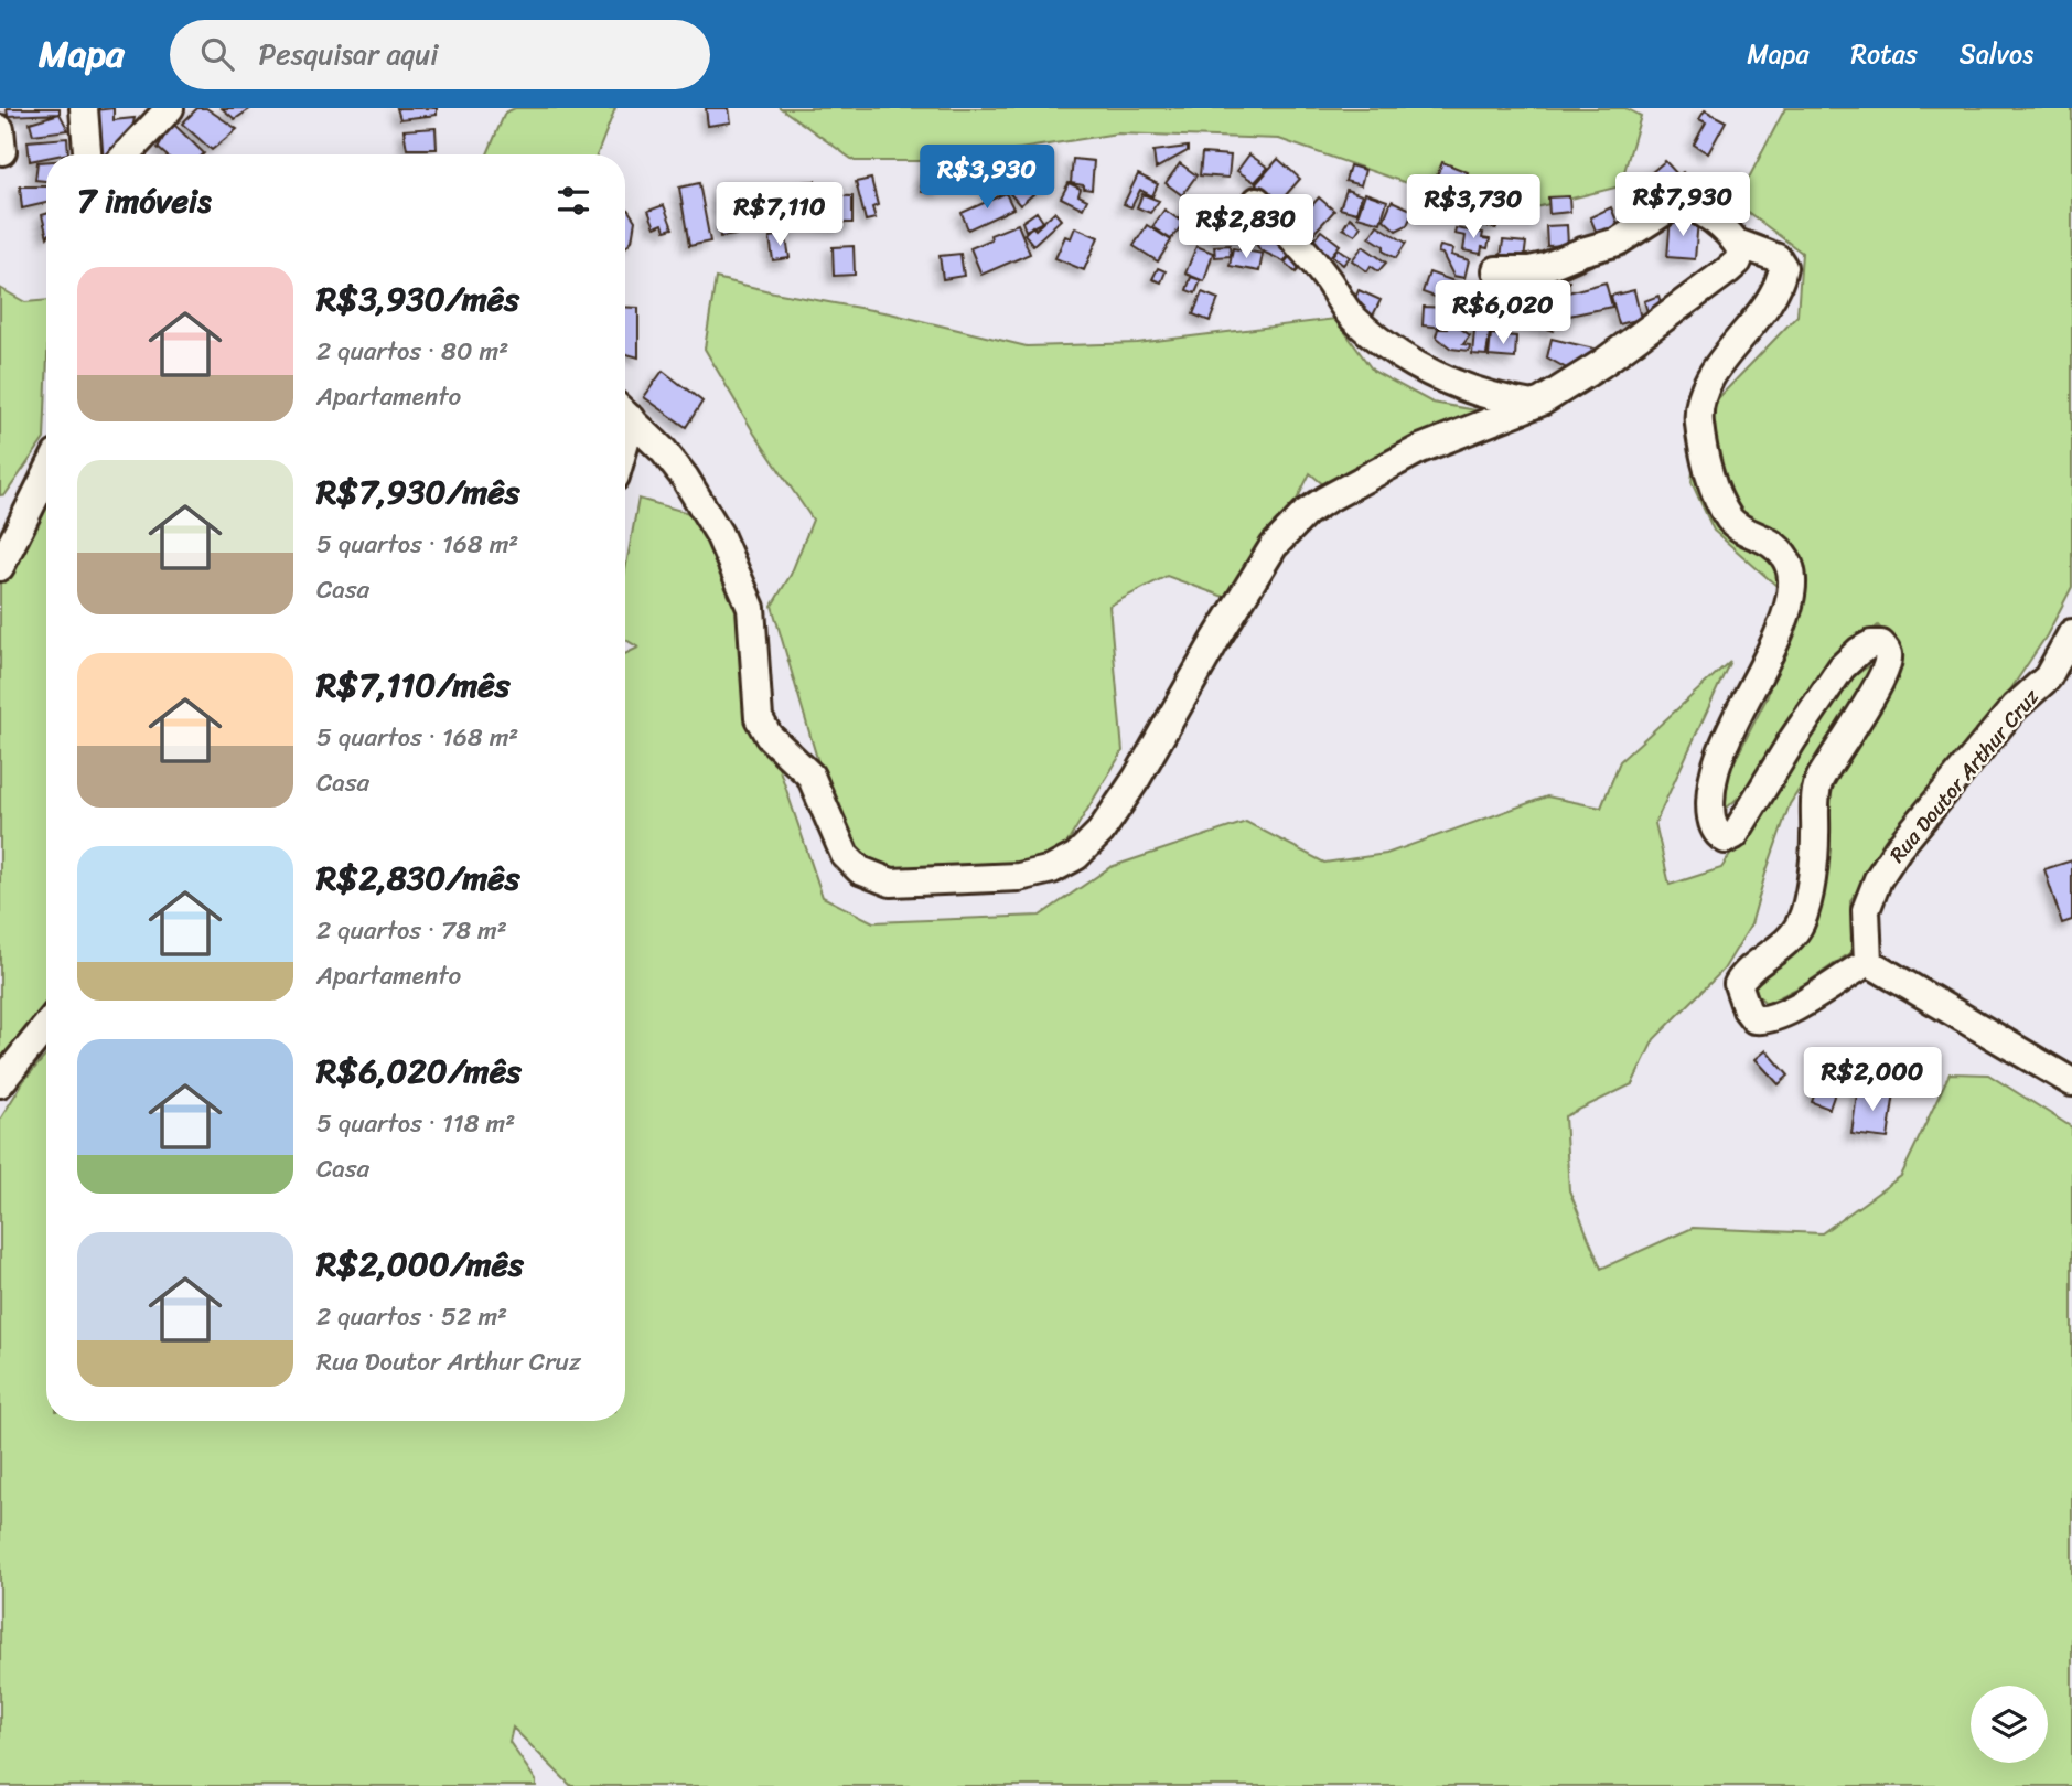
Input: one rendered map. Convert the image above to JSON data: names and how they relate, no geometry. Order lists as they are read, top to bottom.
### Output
{
  "streets": {
    "street": ["Rua Doutor Arthur Cruz"]
  },
  "page": {
    "header": "Mapa",
    "search": "Pesquisar aqui",
    "nav": ["Mapa", "Rotas", "Salvos"],
    "price": [
      "R$3,930",
      "R$7,930",
      "R$3,730",
      "R$7,110",
      "R$2,830",
      "R$6,020",
      "R$2,000"
    ],
    "heading": "7 imóveis",
    "list": [
      {
        "name": "R$3,930/mês",
        "note": "2 quartos · 80 m² · Apartamento"
      },
      {
        "name": "R$7,930/mês",
        "note": "5 quartos · 168 m² · Casa"
      },
      {
        "name": "R$7,110/mês",
        "note": "5 quartos · 168 m² · Casa"
      },
      {
        "name": "R$2,830/mês",
        "note": "2 quartos · 78 m² · Apartamento"
      },
      {
        "name": "R$6,020/mês",
        "note": "5 quartos · 118 m² · Casa"
      },
      {
        "name": "R$2,000/mês",
        "note": "2 quartos · 52 m² · Rua Doutor Arthur Cruz"
      }
    ]
  }
}
